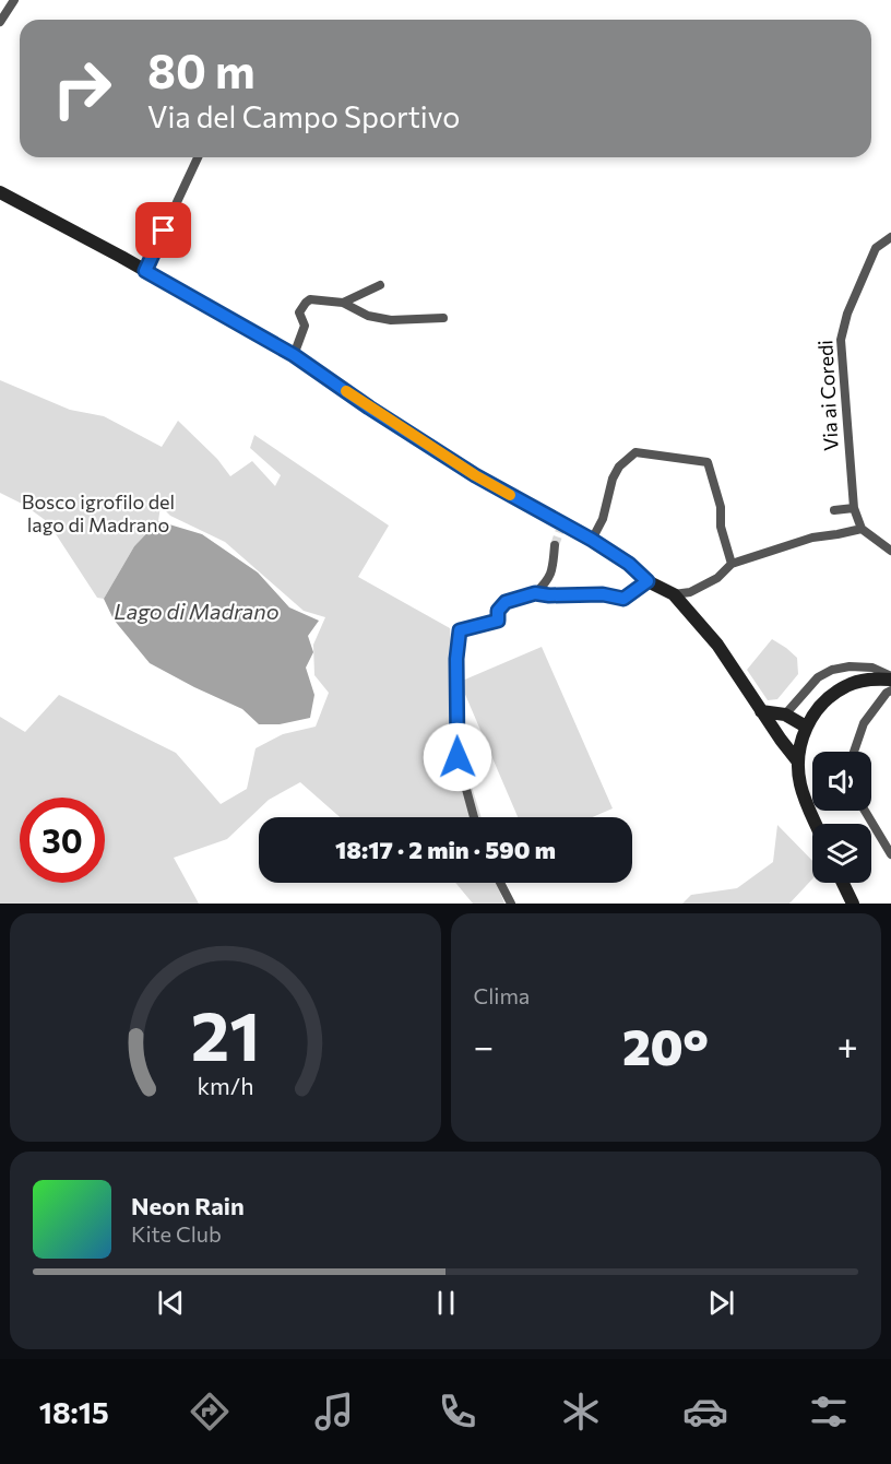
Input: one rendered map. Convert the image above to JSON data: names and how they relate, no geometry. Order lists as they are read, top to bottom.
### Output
{
  "streets": {
    "street": ["Via ai Coredi"]
  },
  "water": ["Lago di Madrano"],
  "parks": ["Bosco igrofilo del lago di Madrano"],
  "page": {
    "turn": ["80 m", "Via del Campo Sportivo"],
    "limit": "30",
    "trip": "18:17 · 2 min · 590 m",
    "tile": "Clima",
    "heat": ["−", "20°", "+"],
    "song": ["Neon Rain", "Kite Club"],
    "tabs": "18:15",
    "gauge": ["21", "km/h"]
  }
}
